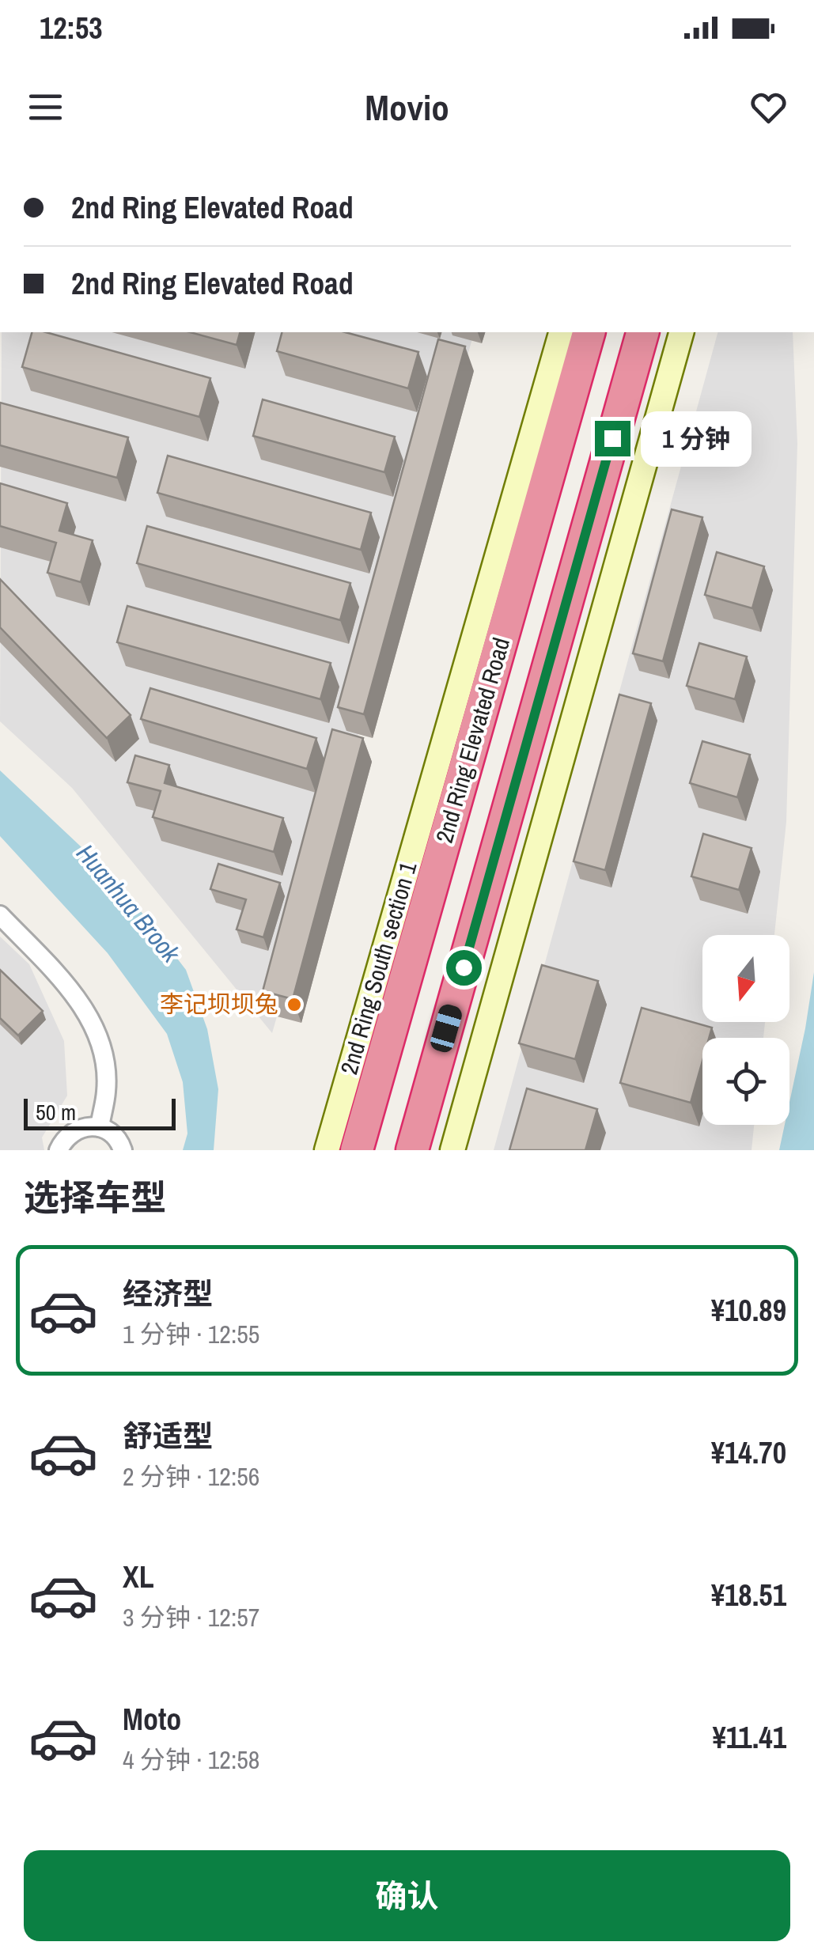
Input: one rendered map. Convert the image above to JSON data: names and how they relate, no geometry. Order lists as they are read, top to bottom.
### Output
{
  "streets": {
    "highway": ["2nd Ring Elevated Road"],
    "main road": ["2nd Ring South section 1"]
  },
  "water": ["Huanhua Brook"],
  "places": ["李记坝坝兔"],
  "scale_bar": "50 m",
  "north": "bottom",
  "page": {
    "status": "12:53",
    "header": "Movio",
    "banner": ["2nd Ring Elevated Road", "2nd Ring Elevated Road"],
    "bubble": "1 分钟",
    "scale": "50 m",
    "heading": "选择车型",
    "list": [
      {
        "name": "经济型",
        "note": "1 分钟 · 12:55",
        "value": "¥10.89"
      },
      {
        "name": "舒适型",
        "note": "2 分钟 · 12:56",
        "value": "¥14.70"
      },
      {
        "name": "XL",
        "note": "3 分钟 · 12:57",
        "value": "¥18.51"
      },
      {
        "name": "Moto",
        "note": "4 分钟 · 12:58",
        "value": "¥11.41"
      }
    ],
    "buttons": "确认"
  }
}
